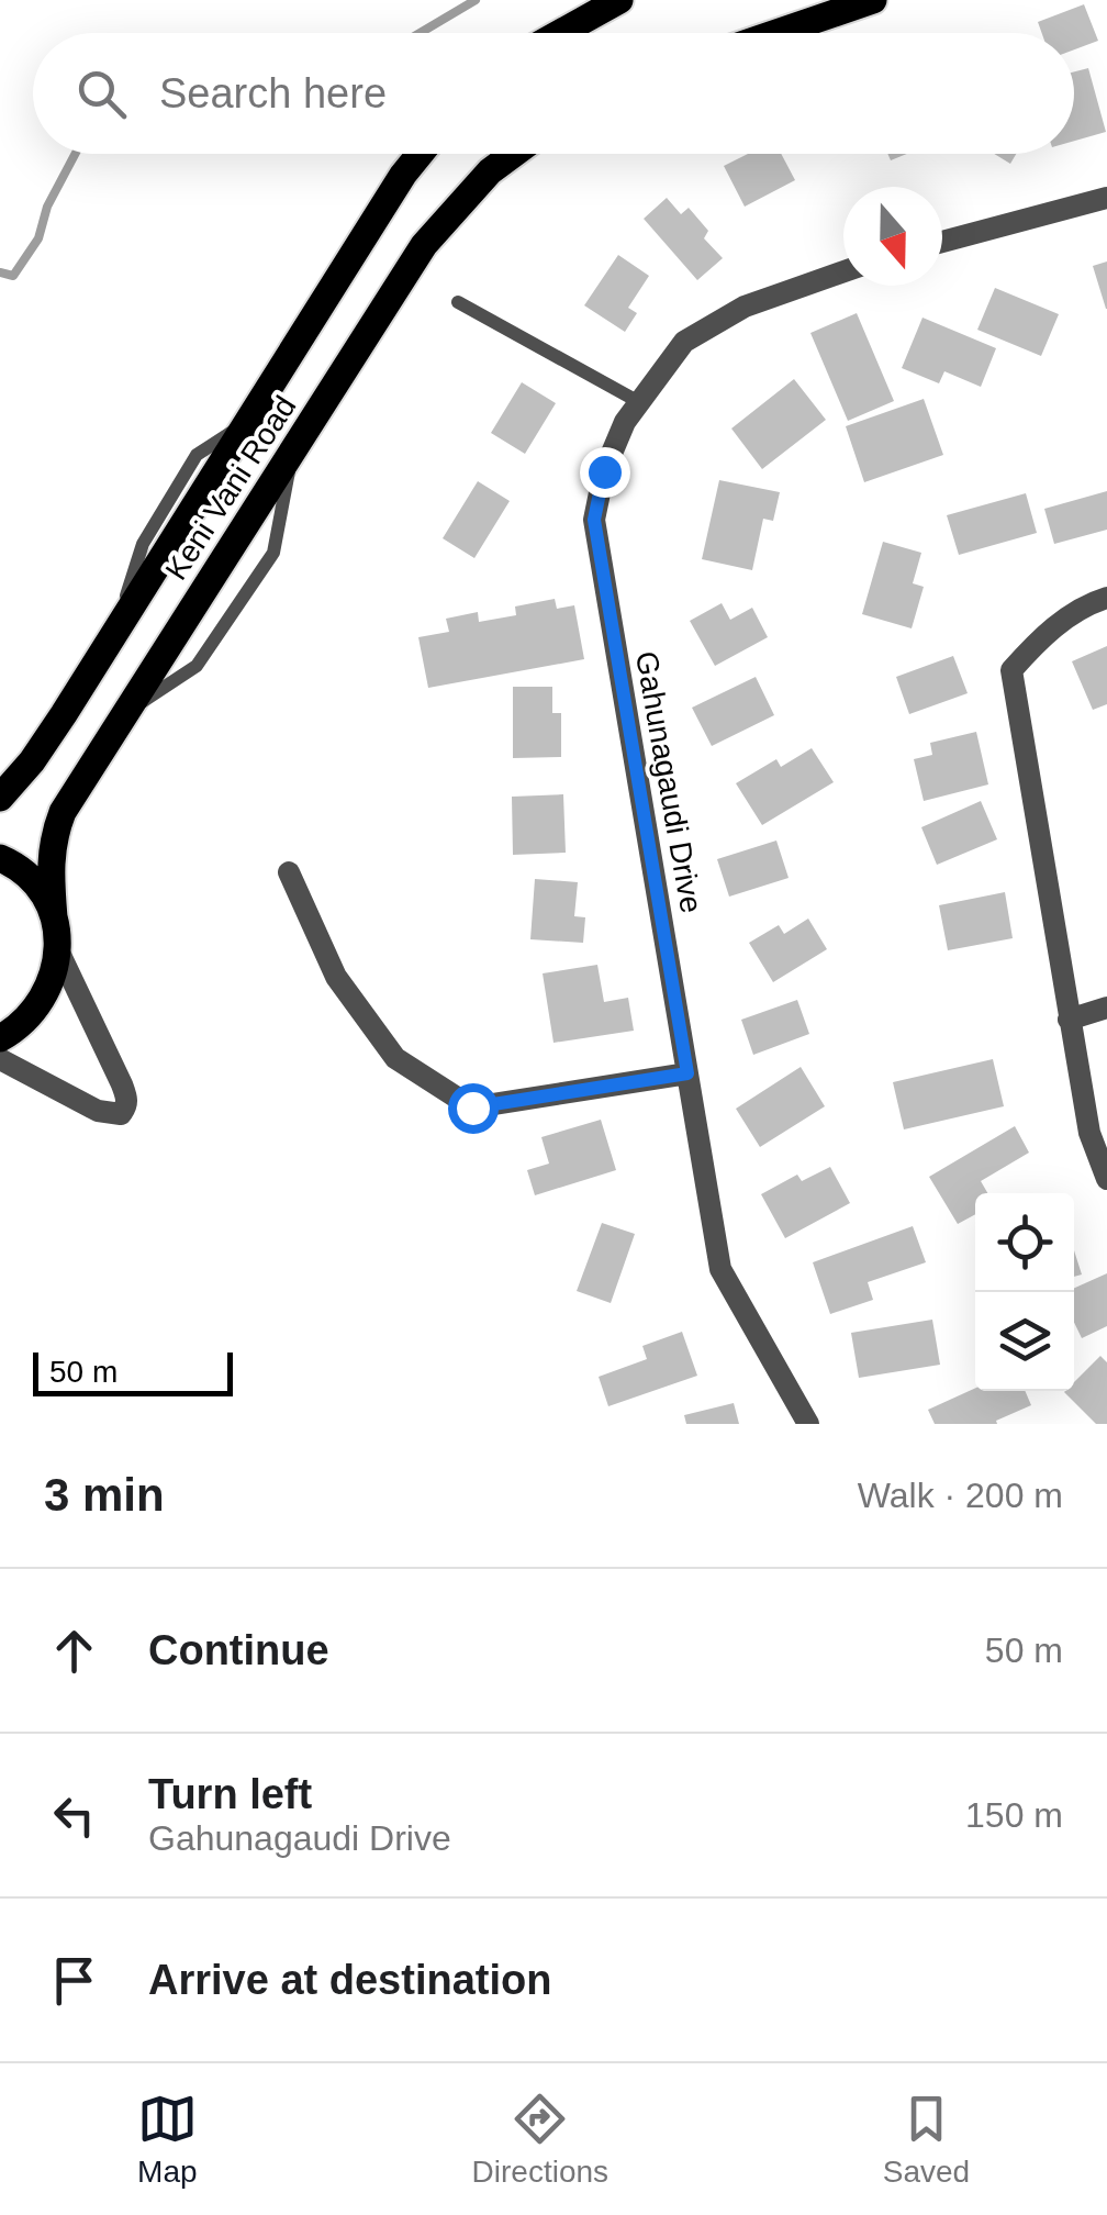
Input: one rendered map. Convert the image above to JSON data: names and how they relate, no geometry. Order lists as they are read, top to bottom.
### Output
{
  "streets": {
    "main road": ["Keni Vani Road"],
    "street": ["Gahunagaudi Drive"]
  },
  "scale_bar": "50 m",
  "north": "bottom",
  "page": {
    "search": "Search here",
    "scale": "50 m",
    "heading": ["3 min", "Walk · 200 m"],
    "list": [
      ["Continue", "50 m"],
      ["Turn left", "Gahunagaudi Drive", "150 m"],
      "Arrive at destination"
    ],
    "nav": ["Map", "Directions", "Saved"]
  }
}
